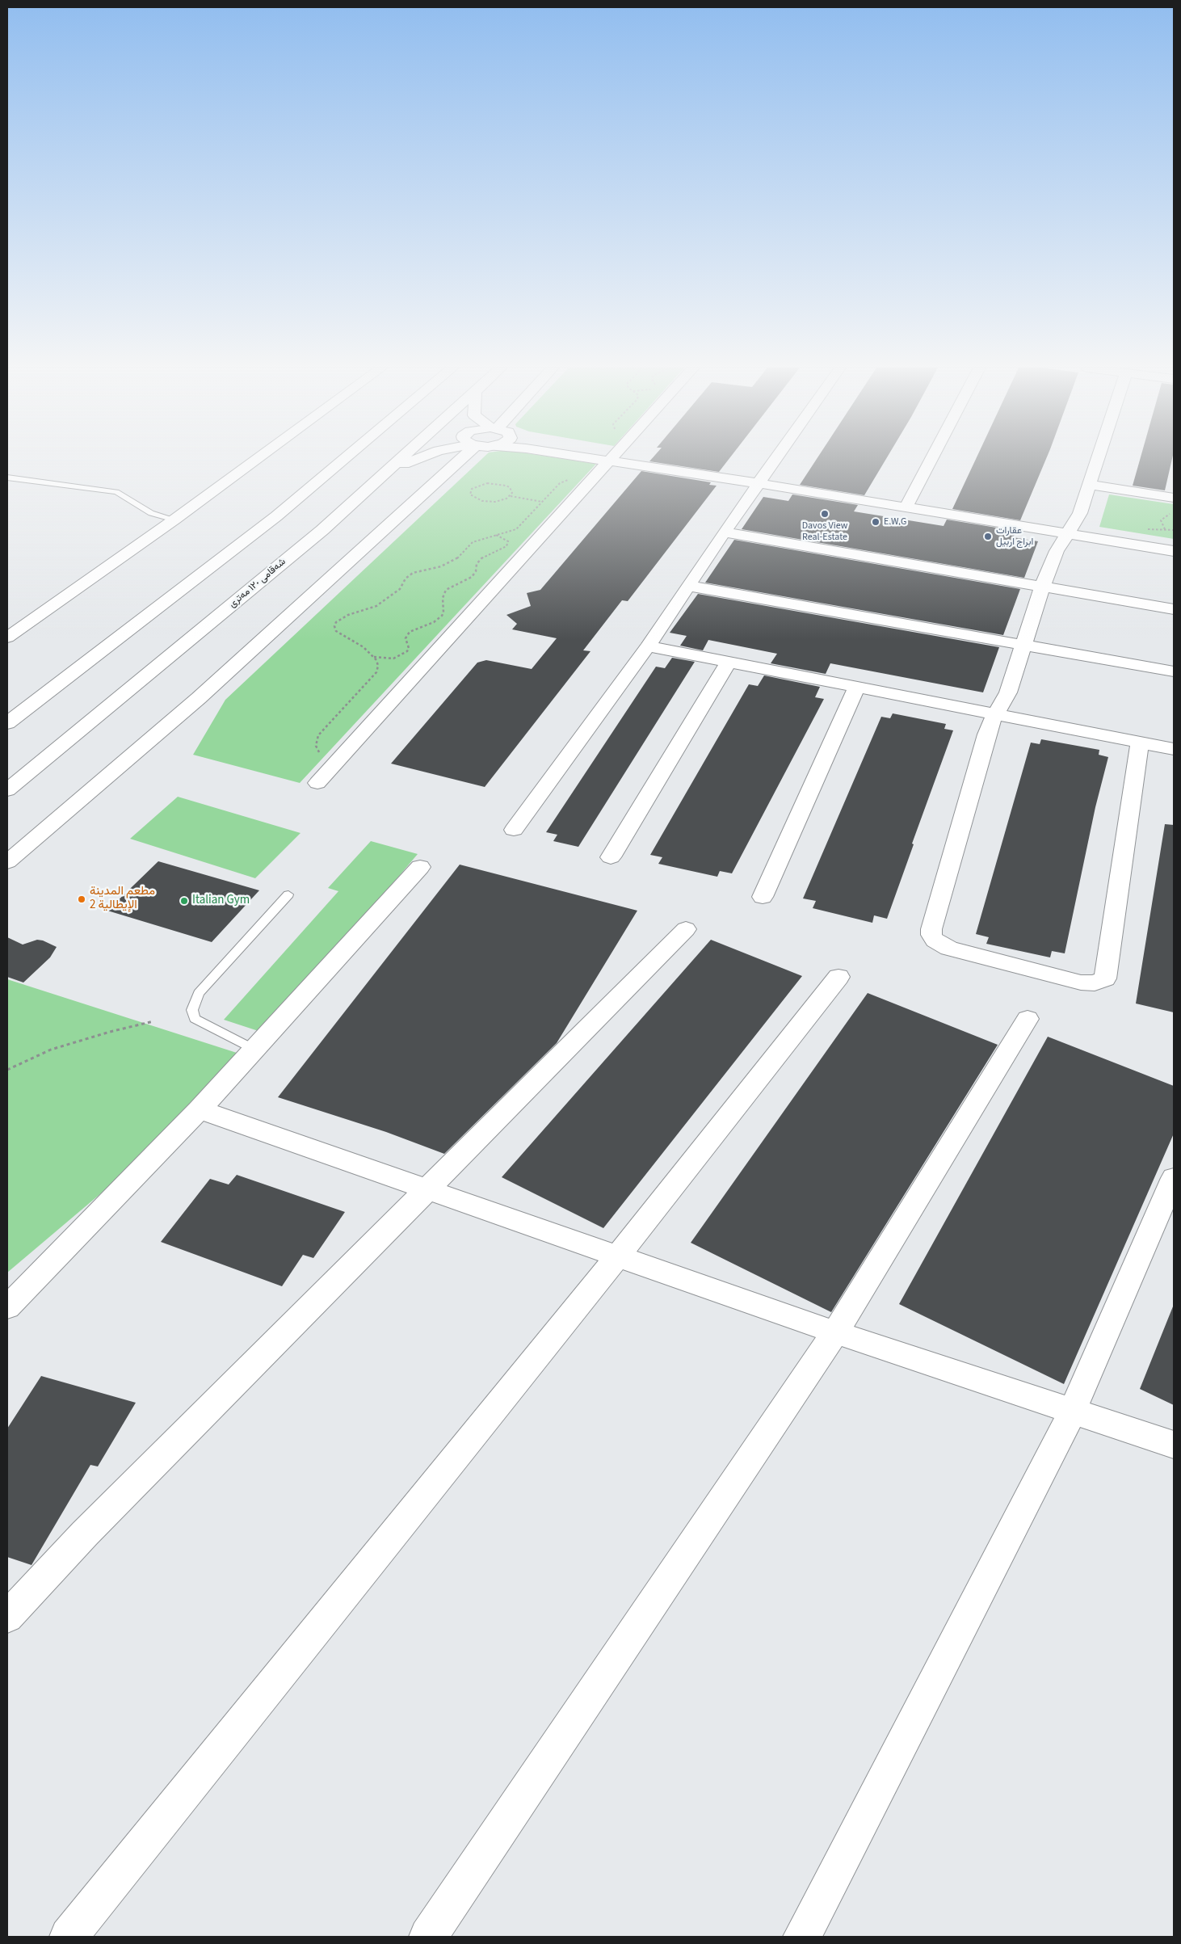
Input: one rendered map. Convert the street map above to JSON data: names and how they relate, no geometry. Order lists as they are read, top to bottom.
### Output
{
  "streets": {
    "main road": ["شەقامی ١٢٠ مەتری"]
  },
  "places": [
    "Davos View Real-Estate",
    "E.W.G",
    "عقارات ابراج اربیل",
    "مطعم المدينة الإيطالية 2",
    "Italian Gym"
  ]
}
